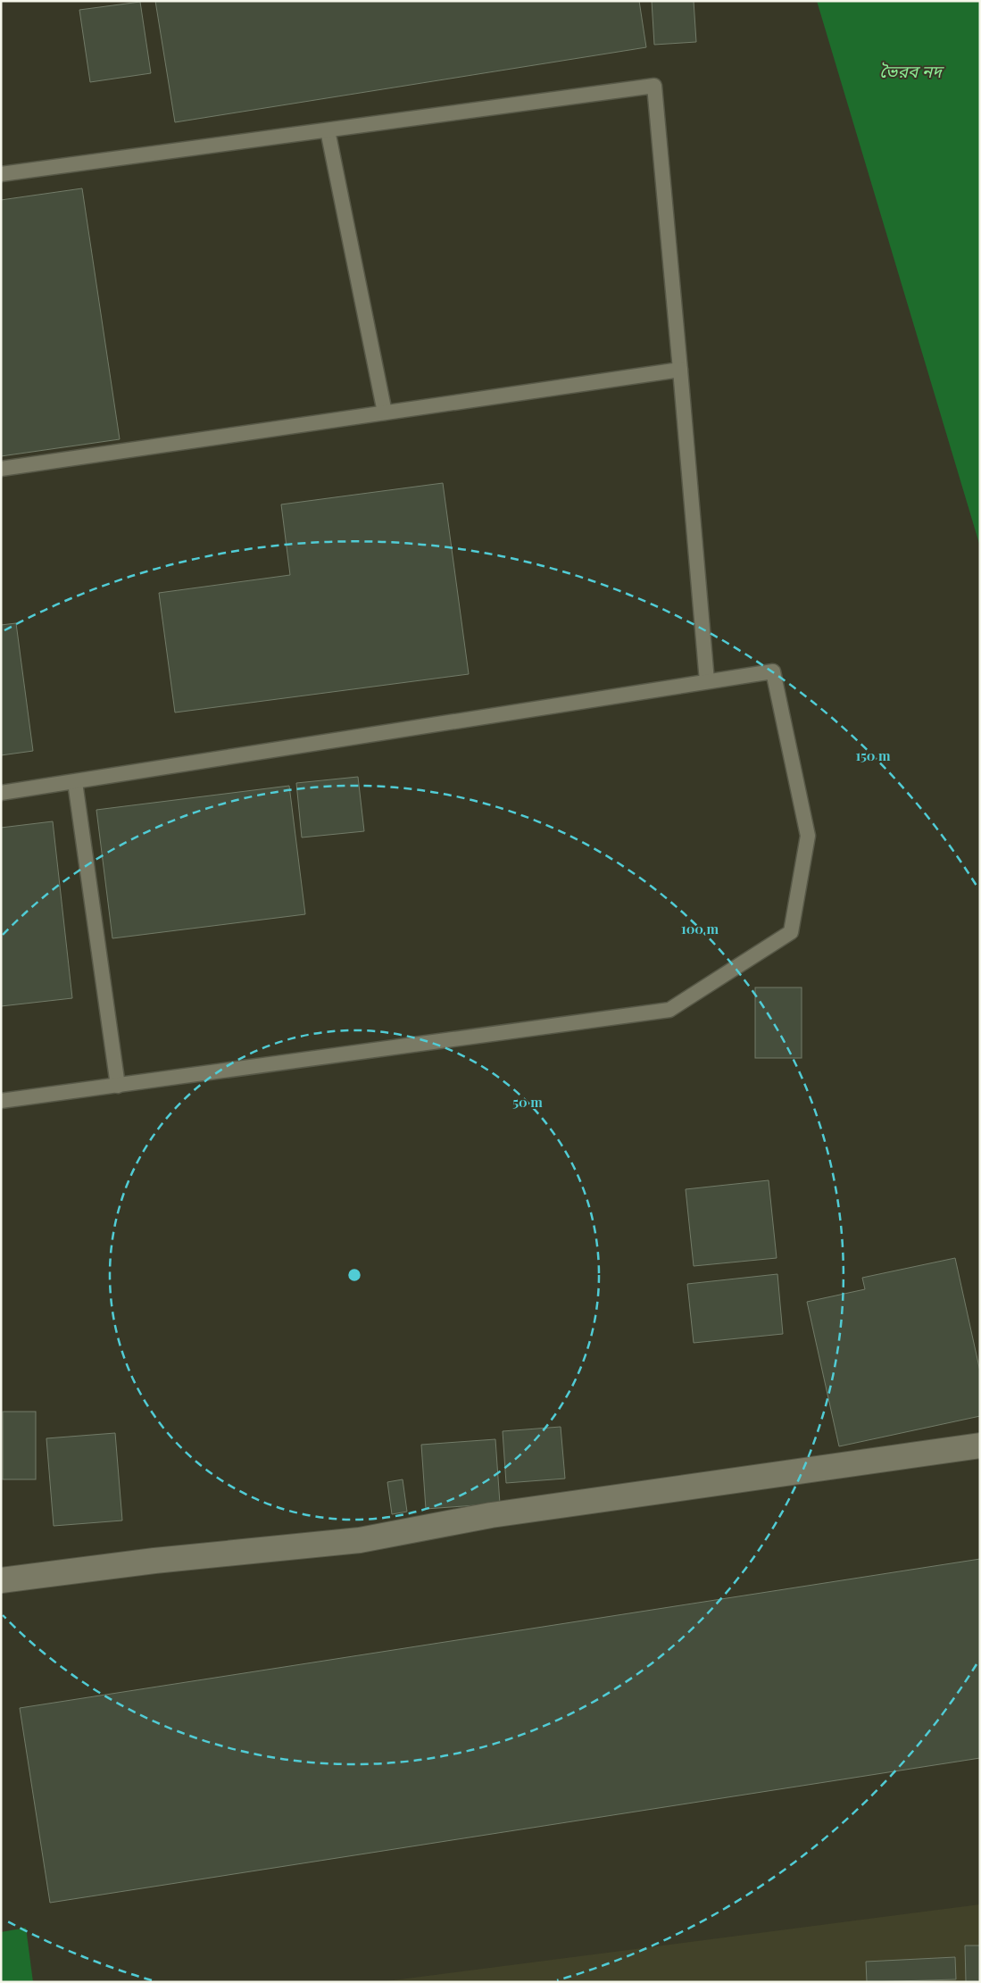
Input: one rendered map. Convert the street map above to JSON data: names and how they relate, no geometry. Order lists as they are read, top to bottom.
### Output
{
  "water": ["ভৈরব নদ"],
  "rings": ["150 m", "100 m", "50 m"]
}
